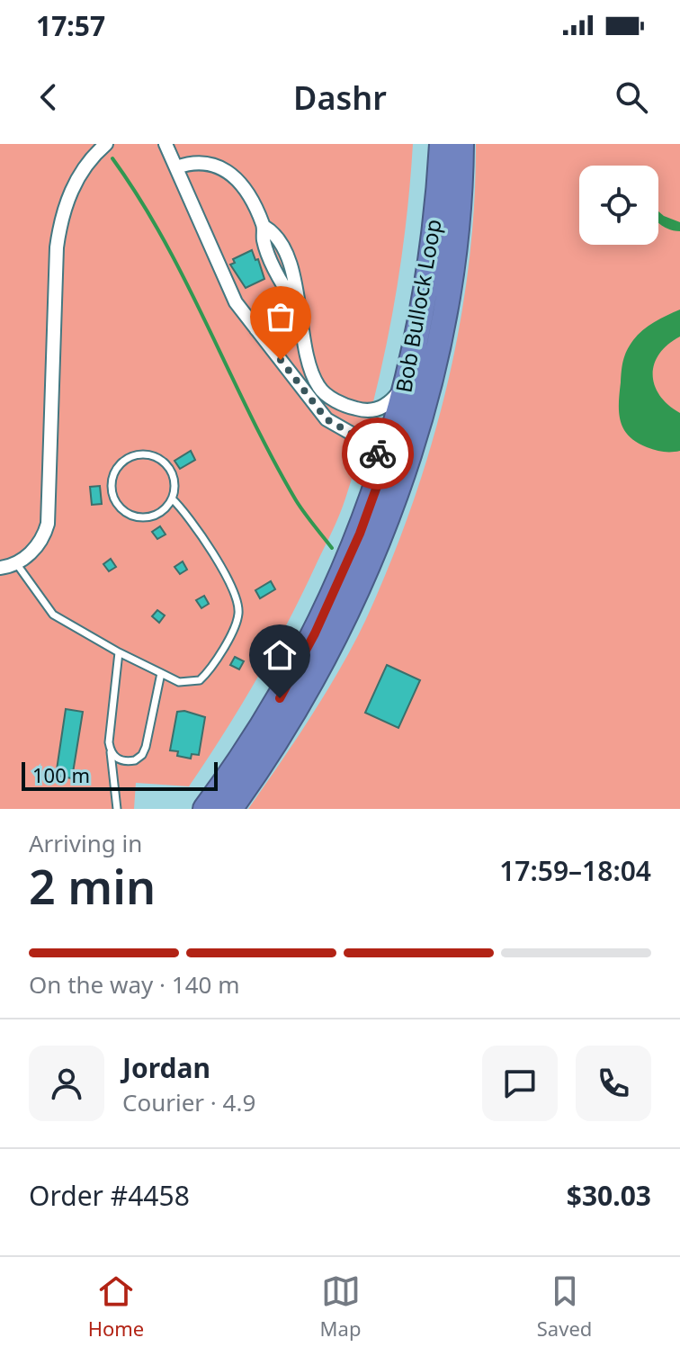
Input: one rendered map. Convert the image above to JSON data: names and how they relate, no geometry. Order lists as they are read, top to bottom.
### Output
{
  "streets": {
    "highway": ["Bob Bullock Loop"]
  },
  "scale_bar": "100 m",
  "page": {
    "status": "17:57",
    "header": "Dashr",
    "scale": "100 m",
    "heading": ["2 min", "Arriving in", "17:59–18:04"],
    "panel": [
      "Jordan",
      "Courier · 4.9",
      "Order #4458",
      "$30.03"
    ],
    "bar": "On the way · 140 m",
    "tabs": ["Home", "Map", "Saved"]
  }
}
